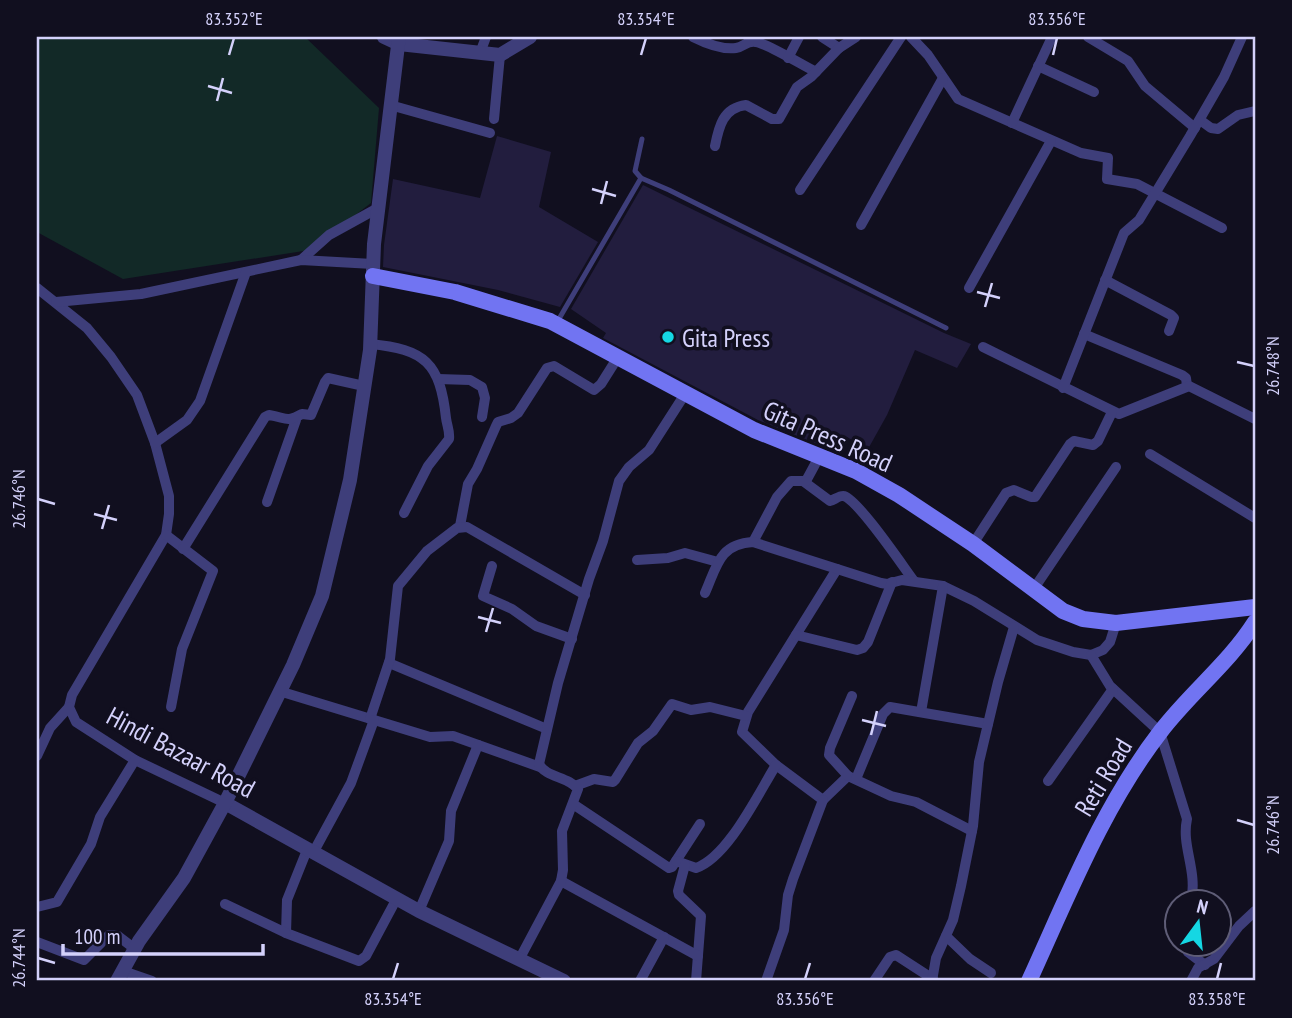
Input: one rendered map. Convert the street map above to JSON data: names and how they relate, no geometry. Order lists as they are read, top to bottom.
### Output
{
  "streets": {
    "main road": ["Gita Press Road", "Reti Road"],
    "street": ["Hindi Bazaar Road"]
  },
  "places": ["Gita Press"],
  "scale_bar": "100 m",
  "north": "top",
  "coordinates": [
    "83.352°E",
    "83.354°E",
    "83.356°E",
    "26.748°N",
    "26.746°N",
    "26.744°N",
    "83.358°E"
  ]
}
